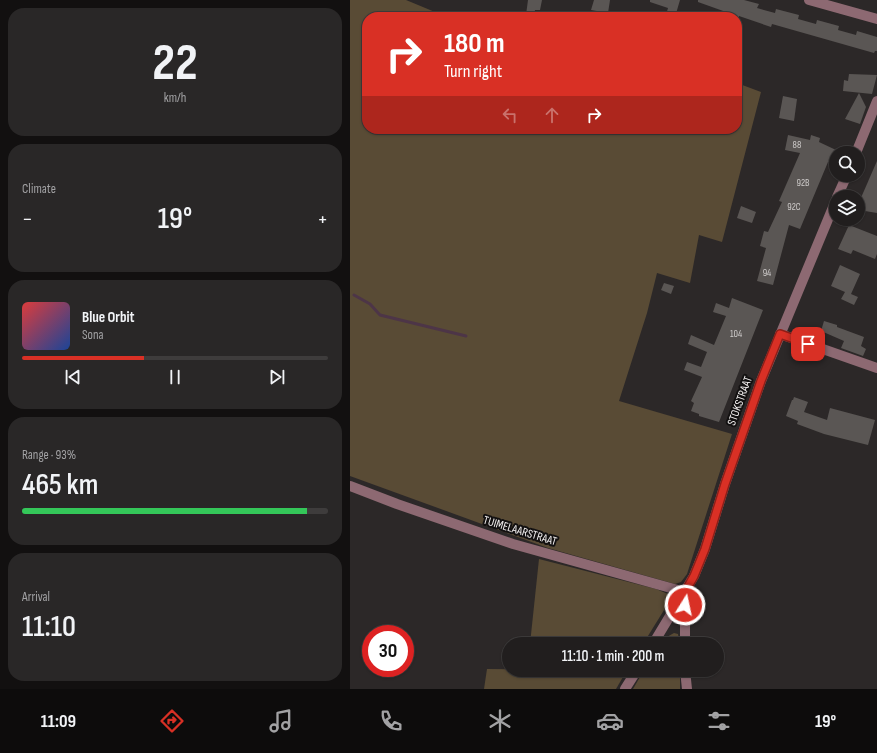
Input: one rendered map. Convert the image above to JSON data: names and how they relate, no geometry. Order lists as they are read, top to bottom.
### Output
{
  "streets": {
    "street": ["STOKSTRAAT", "TUIMELAARSTRAAT"]
  },
  "crossings": [
    ["STOKSTRAAT", "TUIMELAARSTRAAT"]
  ],
  "house_numbers": [
    "88",
    "92B",
    "92C",
    "94",
    "104"
  ],
  "page": {
    "tile": [
      ["22", "km/h"],
      "Climate",
      ["Range · 93%", "465 km"],
      ["Arrival", "11:10"]
    ],
    "turn": ["180 m", "Turn right"],
    "heat": ["−", "19°", "+"],
    "song": ["Blue Orbit", "Sona"],
    "limit": "30",
    "trip": "11:10 · 1 min · 200 m",
    "tabs": ["11:09", "19°"]
  }
}
